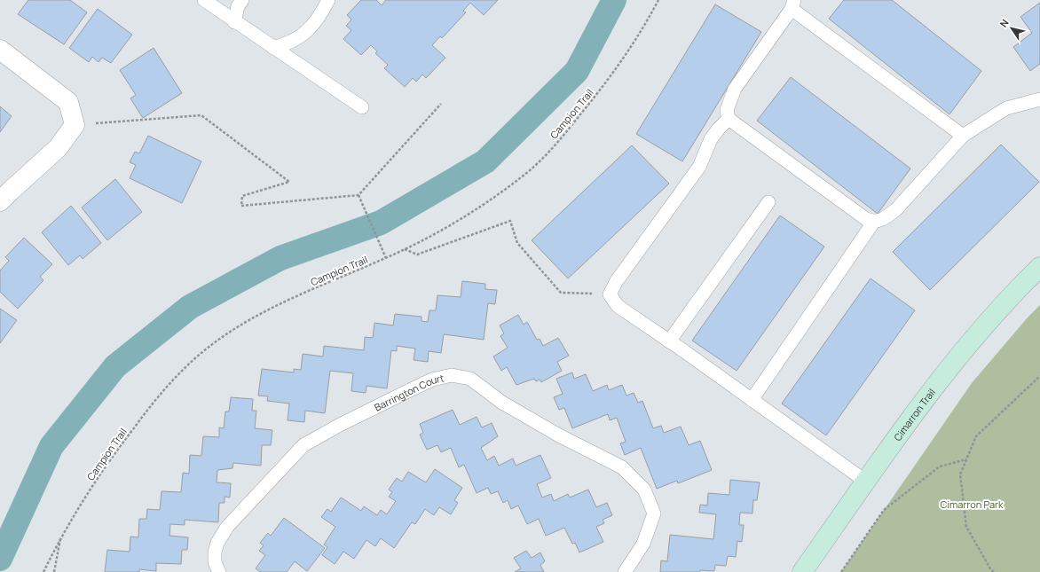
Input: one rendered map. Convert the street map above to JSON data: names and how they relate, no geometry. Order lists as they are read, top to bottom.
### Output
{
  "streets": {
    "street": ["Cimarron Trail"],
    "lane": ["Barrington Court"],
    "path": ["Campion Trail"]
  },
  "parks": ["Cimarron Park"],
  "north": "top left"
}
